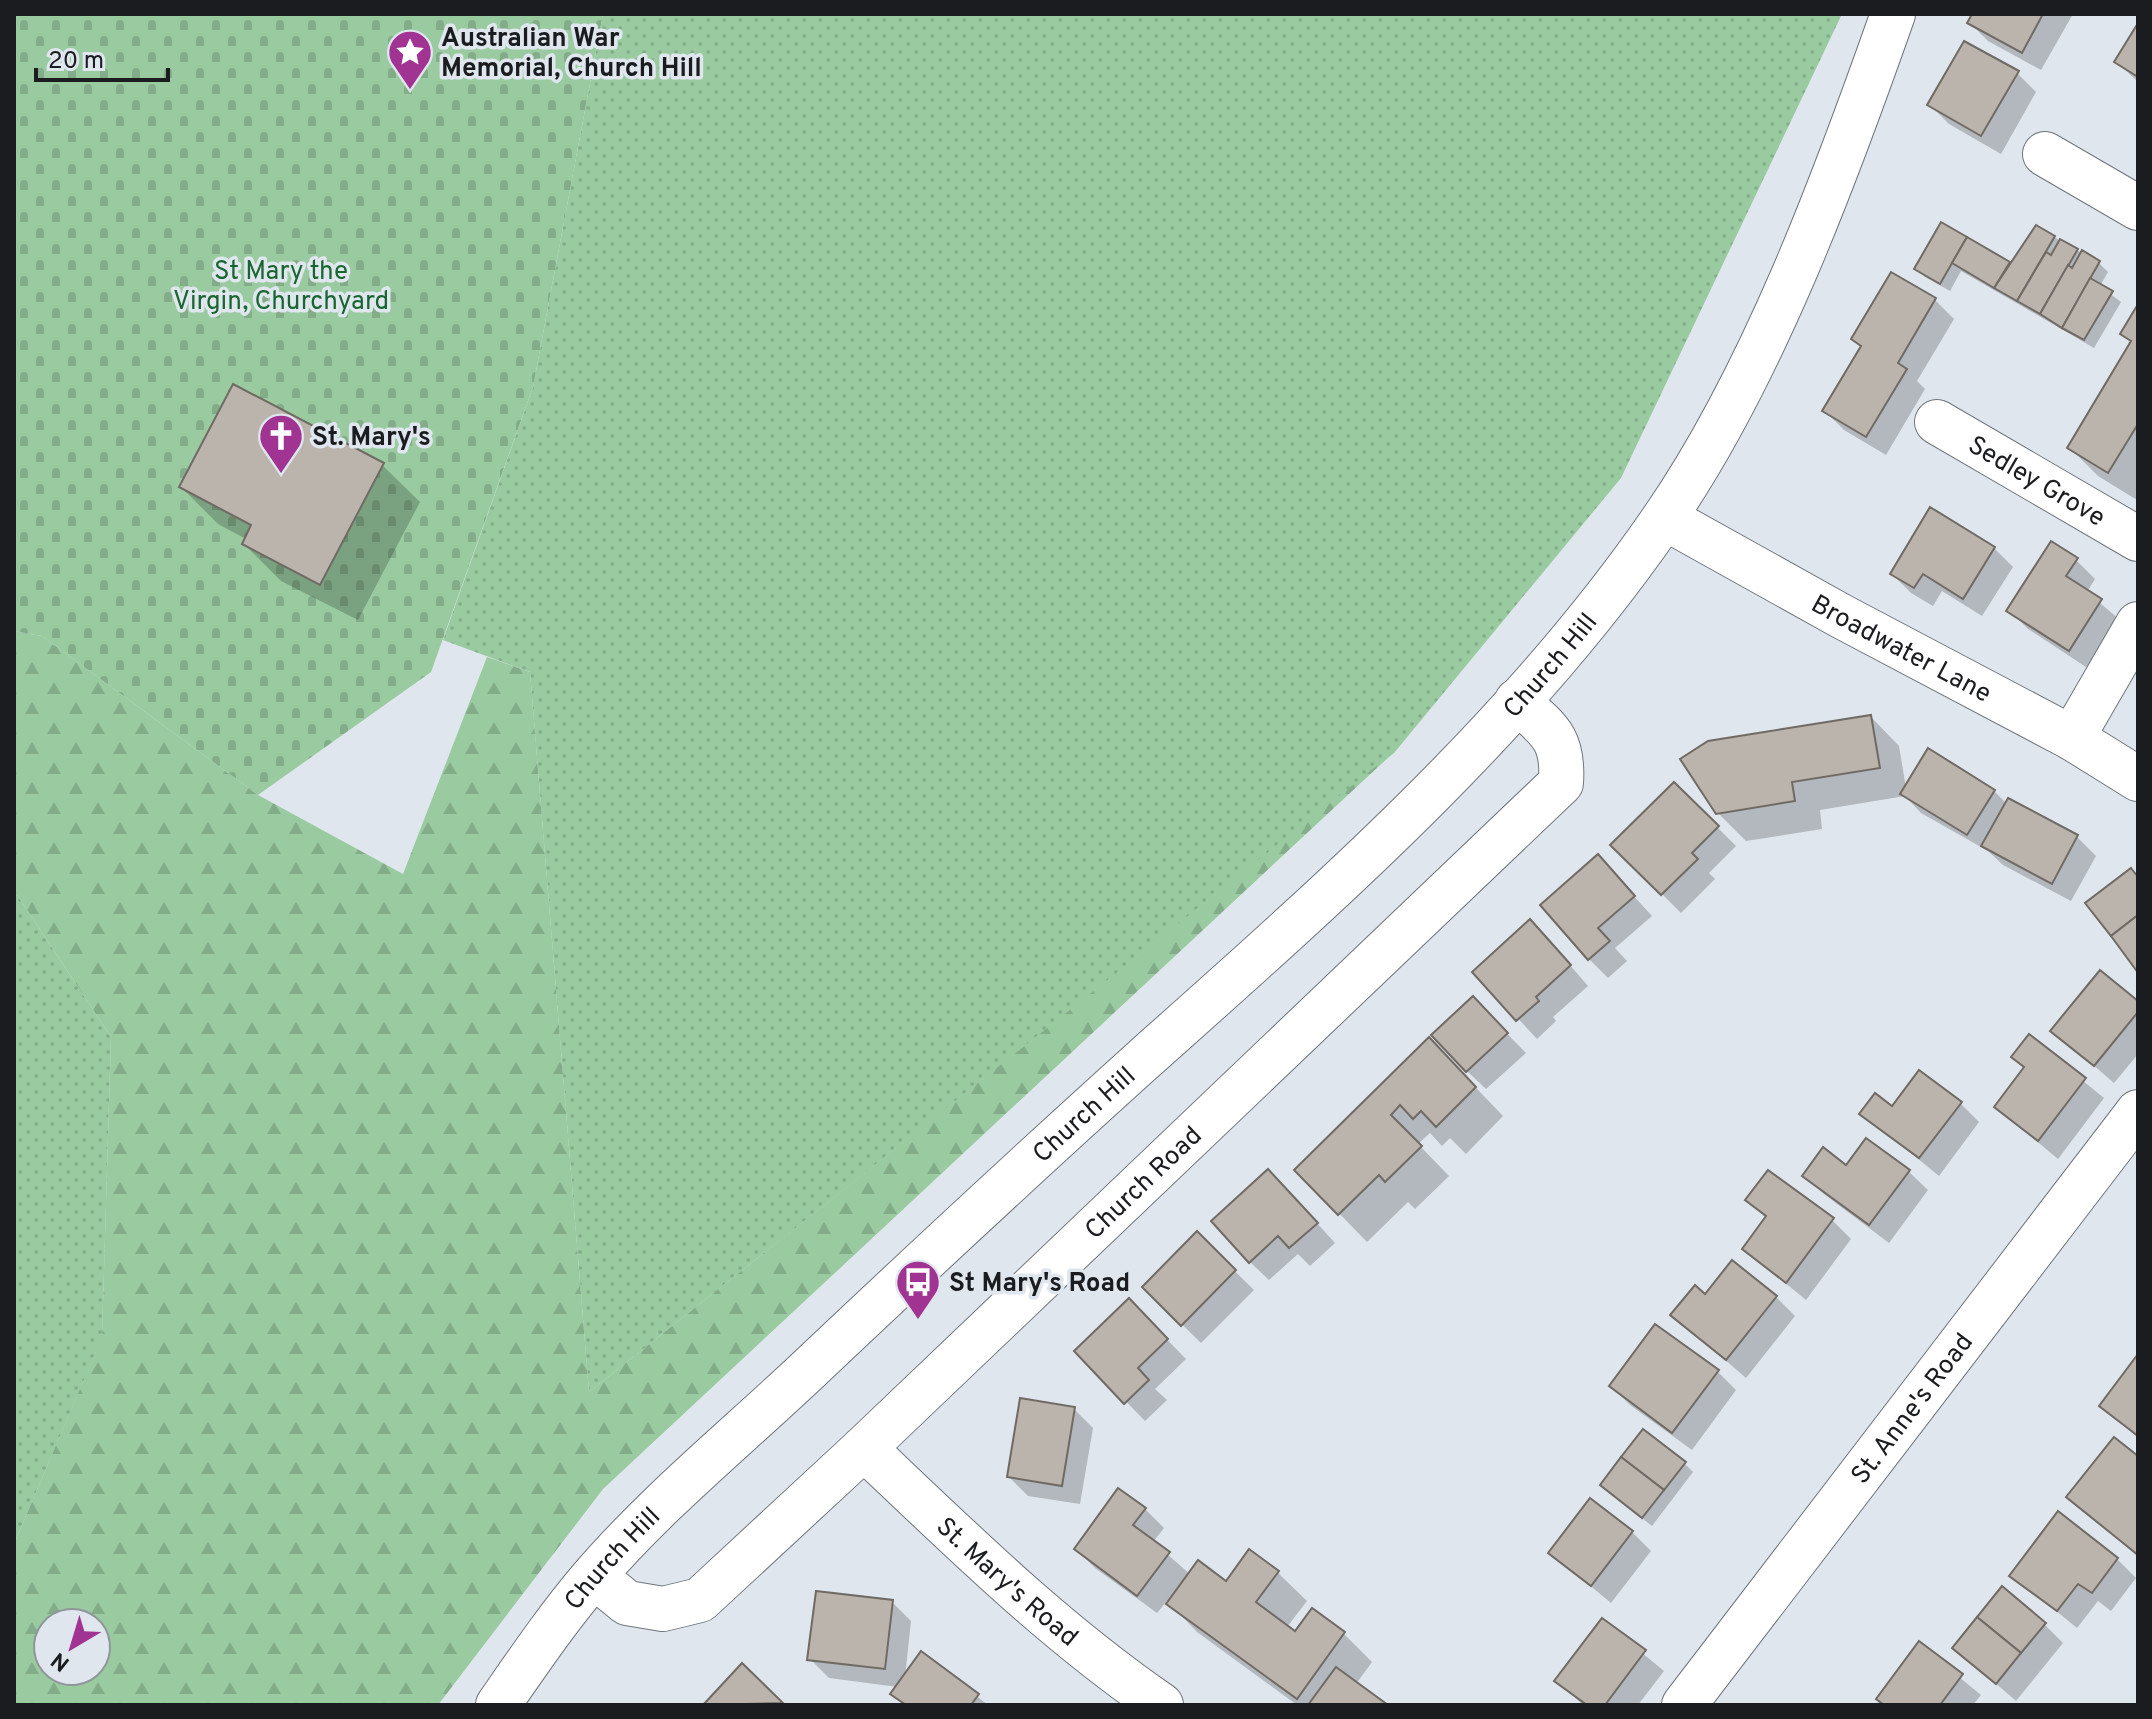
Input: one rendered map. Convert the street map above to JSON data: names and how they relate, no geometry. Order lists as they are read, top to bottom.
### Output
{
  "streets": {
    "street": [
      "Sedley Grove",
      "Broadwater Lane",
      "Church Hill",
      "Church Road",
      "St. Anne's Road",
      "St. Mary's Road"
    ]
  },
  "crossings": [
    ["Broadwater Lane", "Church Hill"],
    ["Church Hill", "Church Road"],
    ["Church Road", "St. Mary's Road"]
  ],
  "parks": ["St Mary the Virgin, Churchyard"],
  "places": {
    "place": ["Australian War Memorial, Church Hill"],
    "church": ["St. Mary's"],
    "bus stop": ["St Mary's Road"]
  },
  "scale_bar": "20 m",
  "north": "bottom left"
}
